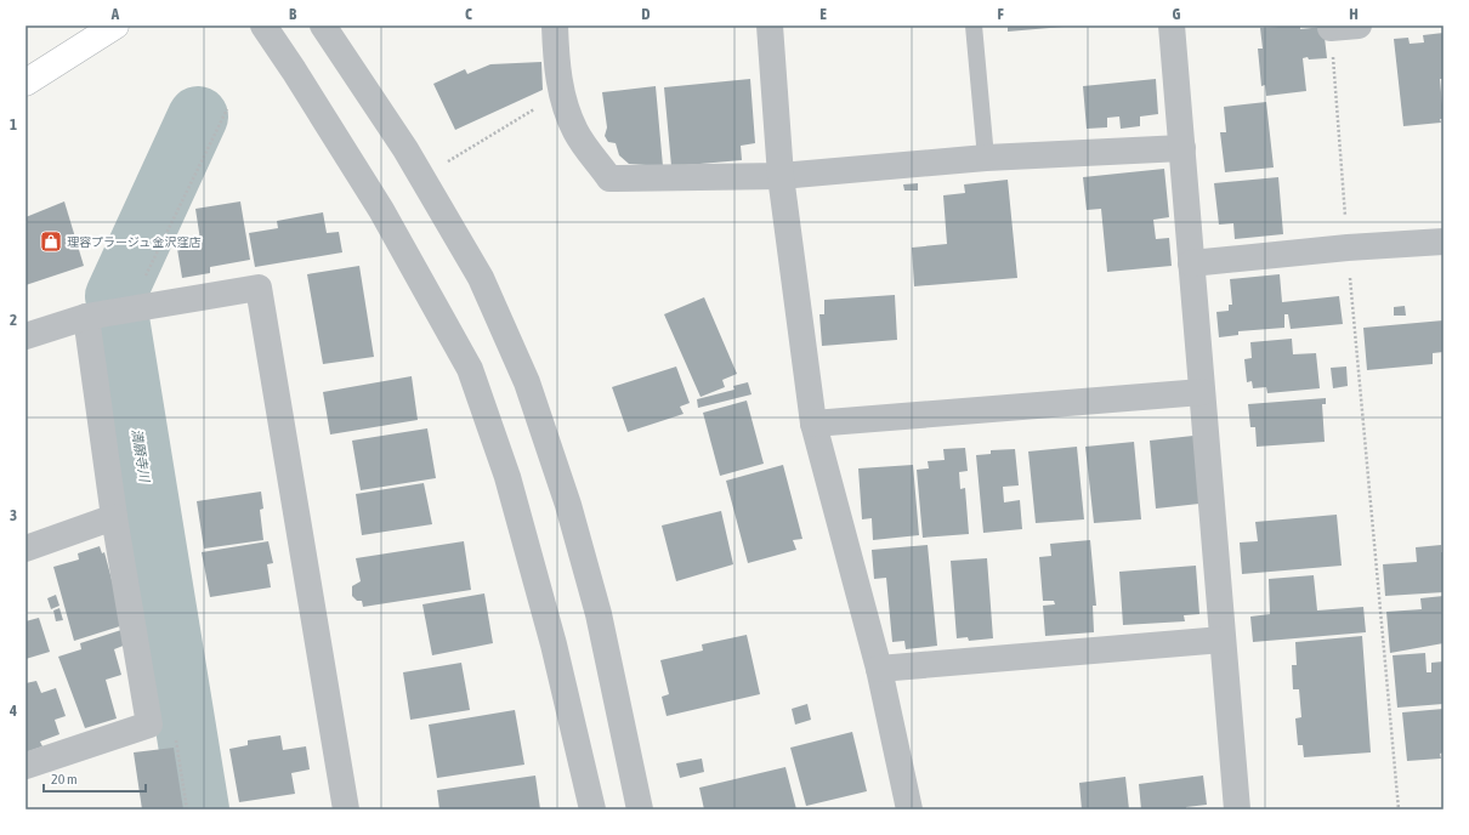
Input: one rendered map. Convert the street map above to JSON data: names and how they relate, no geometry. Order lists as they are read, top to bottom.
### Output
{
  "water": ["満願寺川"],
  "places": {
    "shop": ["理容プラージュ 金沢窪店"]
  },
  "scale_bar": "20 m",
  "grid": {
    "columns": [
      "A",
      "B",
      "C",
      "D",
      "E",
      "F",
      "G",
      "H"
    ],
    "rows": [
      "1",
      "2",
      "3",
      "4"
    ]
  }
}
